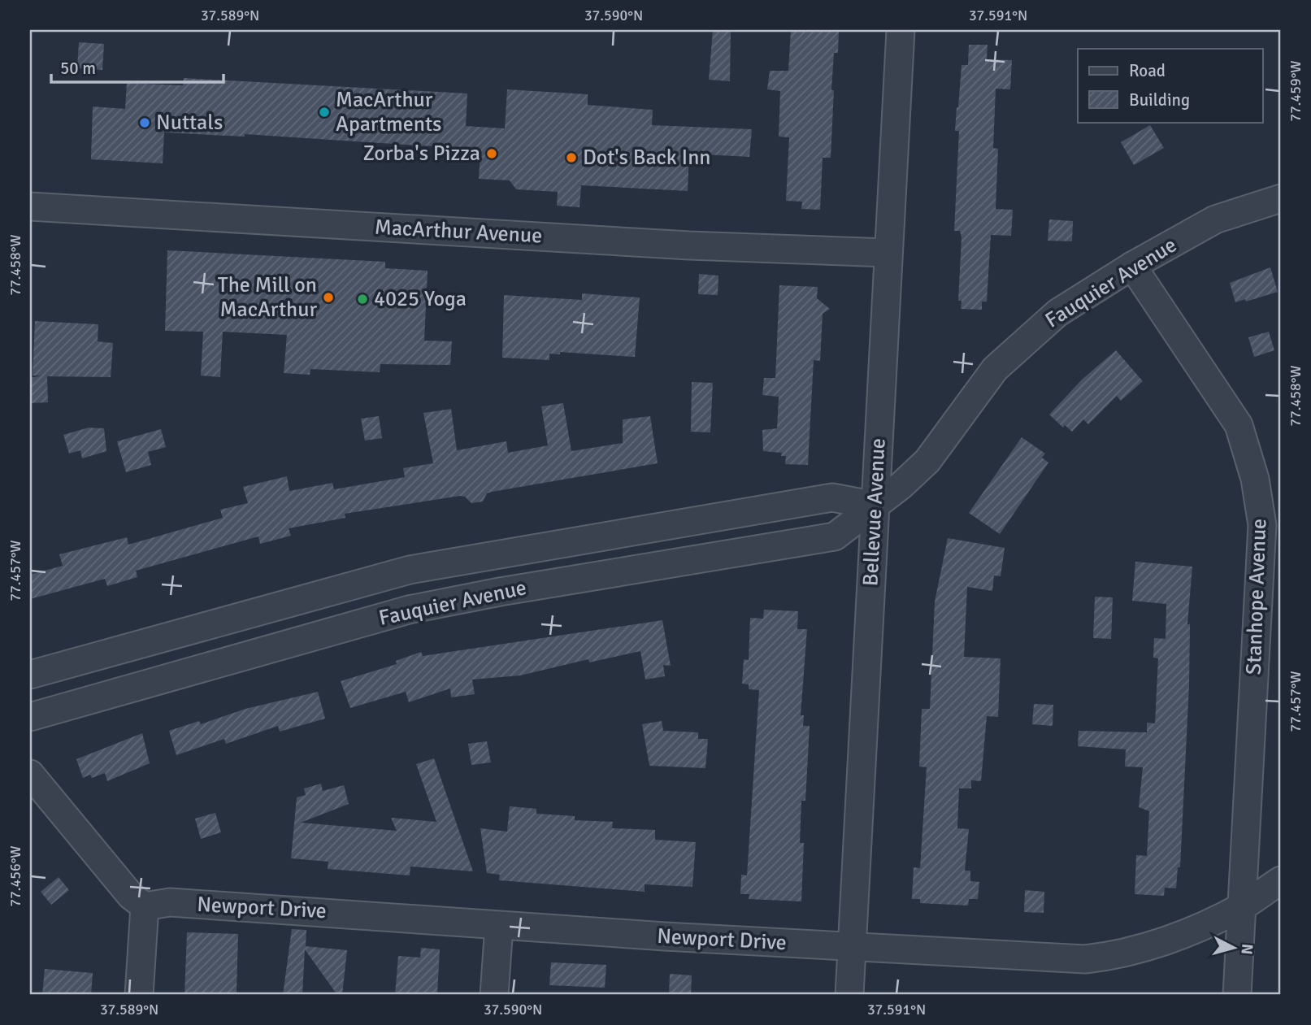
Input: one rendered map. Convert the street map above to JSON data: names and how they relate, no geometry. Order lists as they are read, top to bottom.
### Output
{
  "streets": {
    "street": [
      "MacArthur Avenue",
      "Fauquier Avenue",
      "Bellevue Avenue",
      "Stanhope Avenue",
      "Newport Drive"
    ]
  },
  "crossings": [
    ["MacArthur Avenue", "Bellevue Avenue"],
    ["Fauquier Avenue", "Bellevue Avenue"],
    ["Fauquier Avenue", "Stanhope Avenue"],
    ["Bellevue Avenue", "Newport Drive"],
    ["Stanhope Avenue", "Newport Drive"]
  ],
  "places": [
    "MacArthur Apartments",
    "Nuttals",
    "Zorba's Pizza",
    "Dot's Back Inn",
    "The Mill on MacArthur",
    "4025 Yoga"
  ],
  "legend": ["Road", "Building"],
  "scale_bar": "50 m",
  "north": "right",
  "coordinates": [
    "37.589°N",
    "37.590°N",
    "37.591°N",
    "77.459°W",
    "77.458°W",
    "77.457°W",
    "77.456°W"
  ]
}
